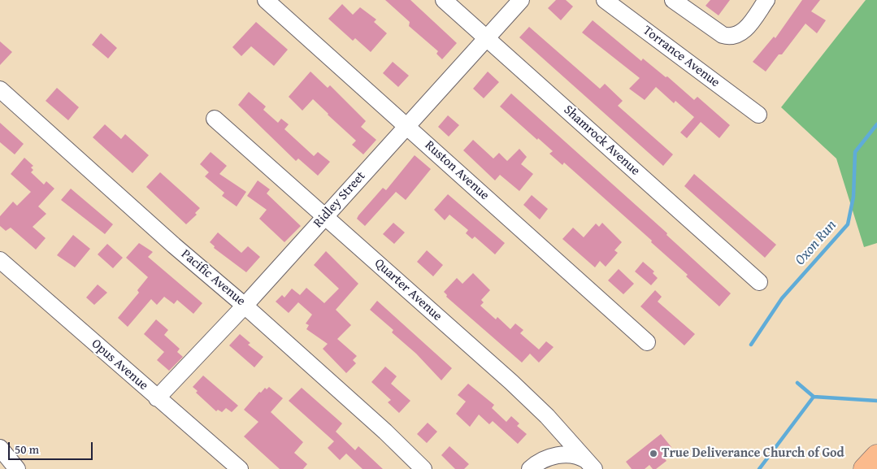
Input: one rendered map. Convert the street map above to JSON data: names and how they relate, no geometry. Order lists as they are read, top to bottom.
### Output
{
  "streets": {
    "street": [
      "Torrance Avenue",
      "Shamrock Avenue",
      "Ruston Avenue",
      "Ridley Street",
      "Pacific Avenue",
      "Quarter Avenue",
      "Opus Avenue"
    ]
  },
  "crossings": [
    ["Shamrock Avenue", "Ridley Street"],
    ["Ruston Avenue", "Ridley Street"],
    ["Ridley Street", "Pacific Avenue"],
    ["Ridley Street", "Quarter Avenue"],
    ["Ridley Street", "Opus Avenue"]
  ],
  "water": ["Oxon Run"],
  "places": ["True Deliverance Church of God"],
  "scale_bar": "50 m"
}
